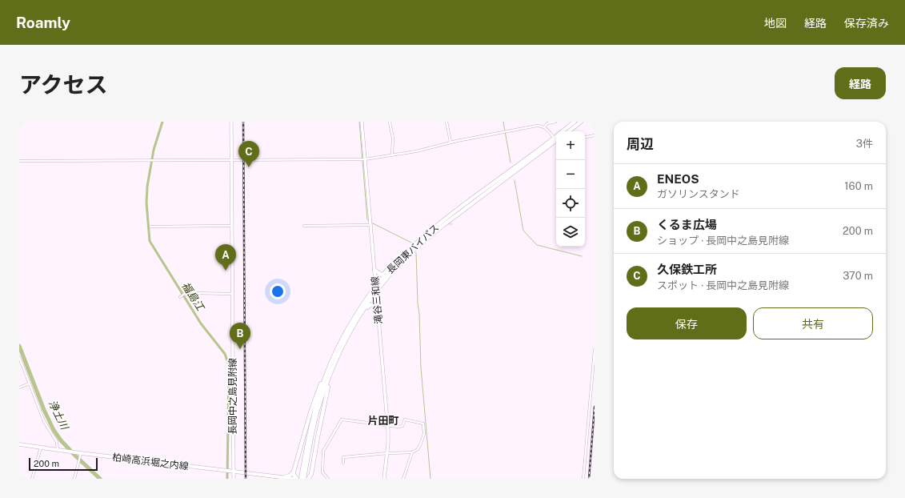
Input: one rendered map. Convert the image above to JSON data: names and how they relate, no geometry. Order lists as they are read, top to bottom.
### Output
{
  "streets": {
    "highway": ["長岡東バイパス"],
    "main road": ["滝谷三和線", "長岡中之島見附線", "柏崎高浜堀之内線"]
  },
  "crossings": [
    ["長岡東バイパス", "滝谷三和線"],
    ["長岡中之島見附線", "柏崎高浜堀之内線"]
  ],
  "districts": ["片田町"],
  "water": ["福島江", "浄土川"],
  "scale_bar": "200 m",
  "page": {
    "header": "Roamly",
    "nav": ["地図", "経路", "保存済み"],
    "title": "アクセス",
    "buttons": [
      "経路",
      ["保存", "共有"]
    ],
    "heading": ["周辺", "3件"],
    "map_buttons": ["+", "−"],
    "pins": ["C", "A", "B"],
    "list": [
      {
        "mark": "A",
        "name": "ENEOS",
        "note": "ガソリンスタンド",
        "value": "160 m"
      },
      {
        "mark": "B",
        "name": "くるま広場",
        "note": "ショップ · 長岡中之島見附線",
        "value": "200 m"
      },
      {
        "mark": "C",
        "name": "久保鉄工所",
        "note": "スポット · 長岡中之島見附線",
        "value": "370 m"
      }
    ],
    "scale": "200 m"
  }
}
